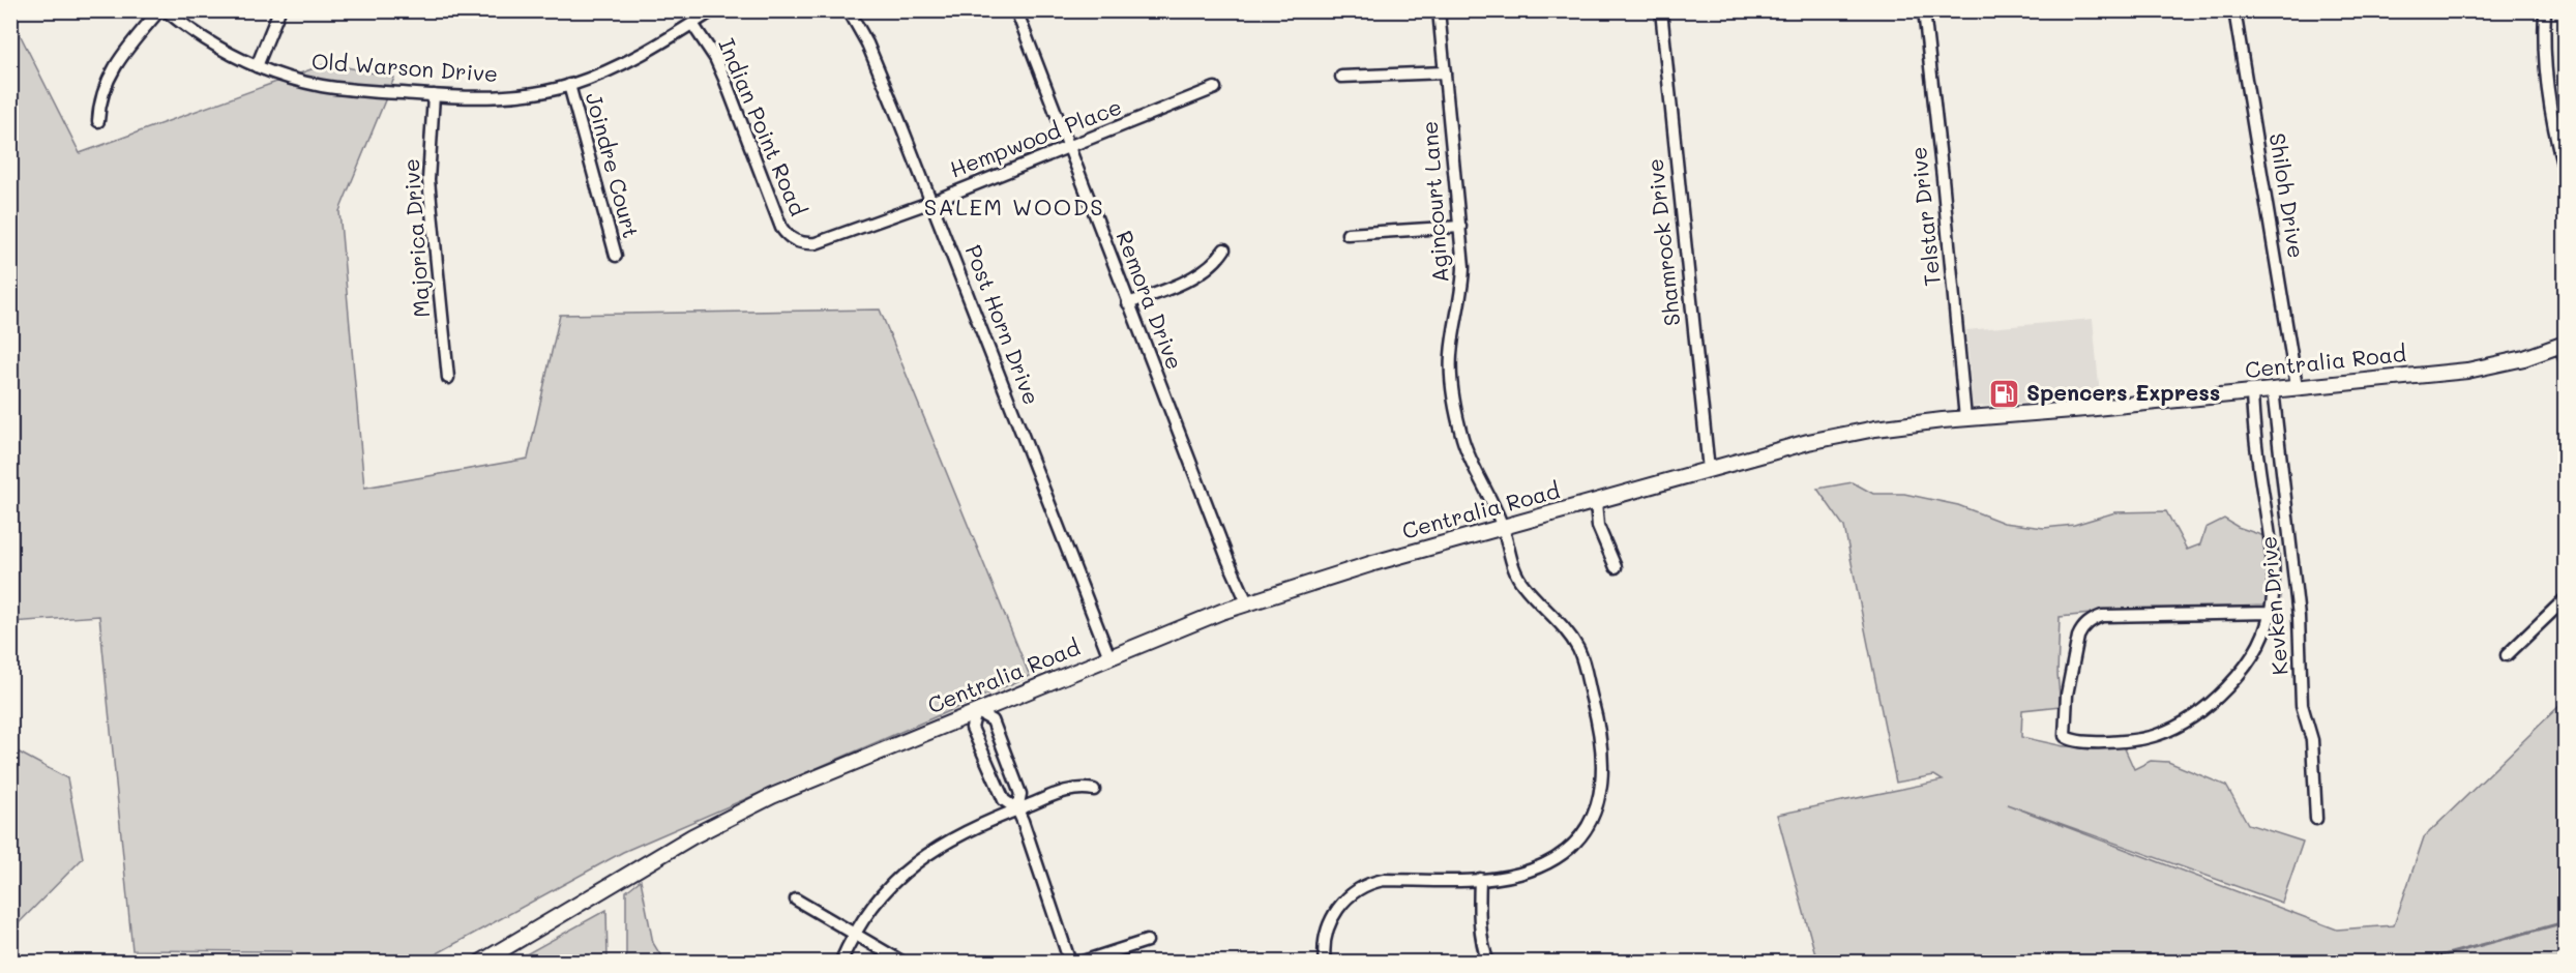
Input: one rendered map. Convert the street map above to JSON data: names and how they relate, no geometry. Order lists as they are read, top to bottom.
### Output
{
  "streets": {
    "main road": ["Centralia Road"],
    "street": [
      "Old Warson Drive",
      "Indian Point Road",
      "Hempwood Place",
      "Joindre Court",
      "Shiloh Drive",
      "Agincourt Lane",
      "Telstar Drive",
      "Majorica Drive",
      "Shamrock Drive",
      "Remora Drive",
      "Post Horn Drive",
      "Kevken Drive"
    ]
  },
  "crossings": [
    ["Old Warson Drive", "Indian Point Road"],
    ["Old Warson Drive", "Joindre Court"],
    ["Old Warson Drive", "Majorica Drive"],
    ["Indian Point Road", "Hempwood Place"],
    ["Hempwood Place", "Remora Drive"],
    ["Hempwood Place", "Post Horn Drive"],
    ["Shiloh Drive", "Centralia Road"],
    ["Agincourt Lane", "Centralia Road"],
    ["Telstar Drive", "Centralia Road"],
    ["Shamrock Drive", "Centralia Road"],
    ["Remora Drive", "Centralia Road"],
    ["Post Horn Drive", "Centralia Road"],
    ["Centralia Road", "Kevken Drive"]
  ],
  "districts": ["SALEM WOODS"],
  "places": {
    "fuel station": ["Spencers Express"]
  }
}
